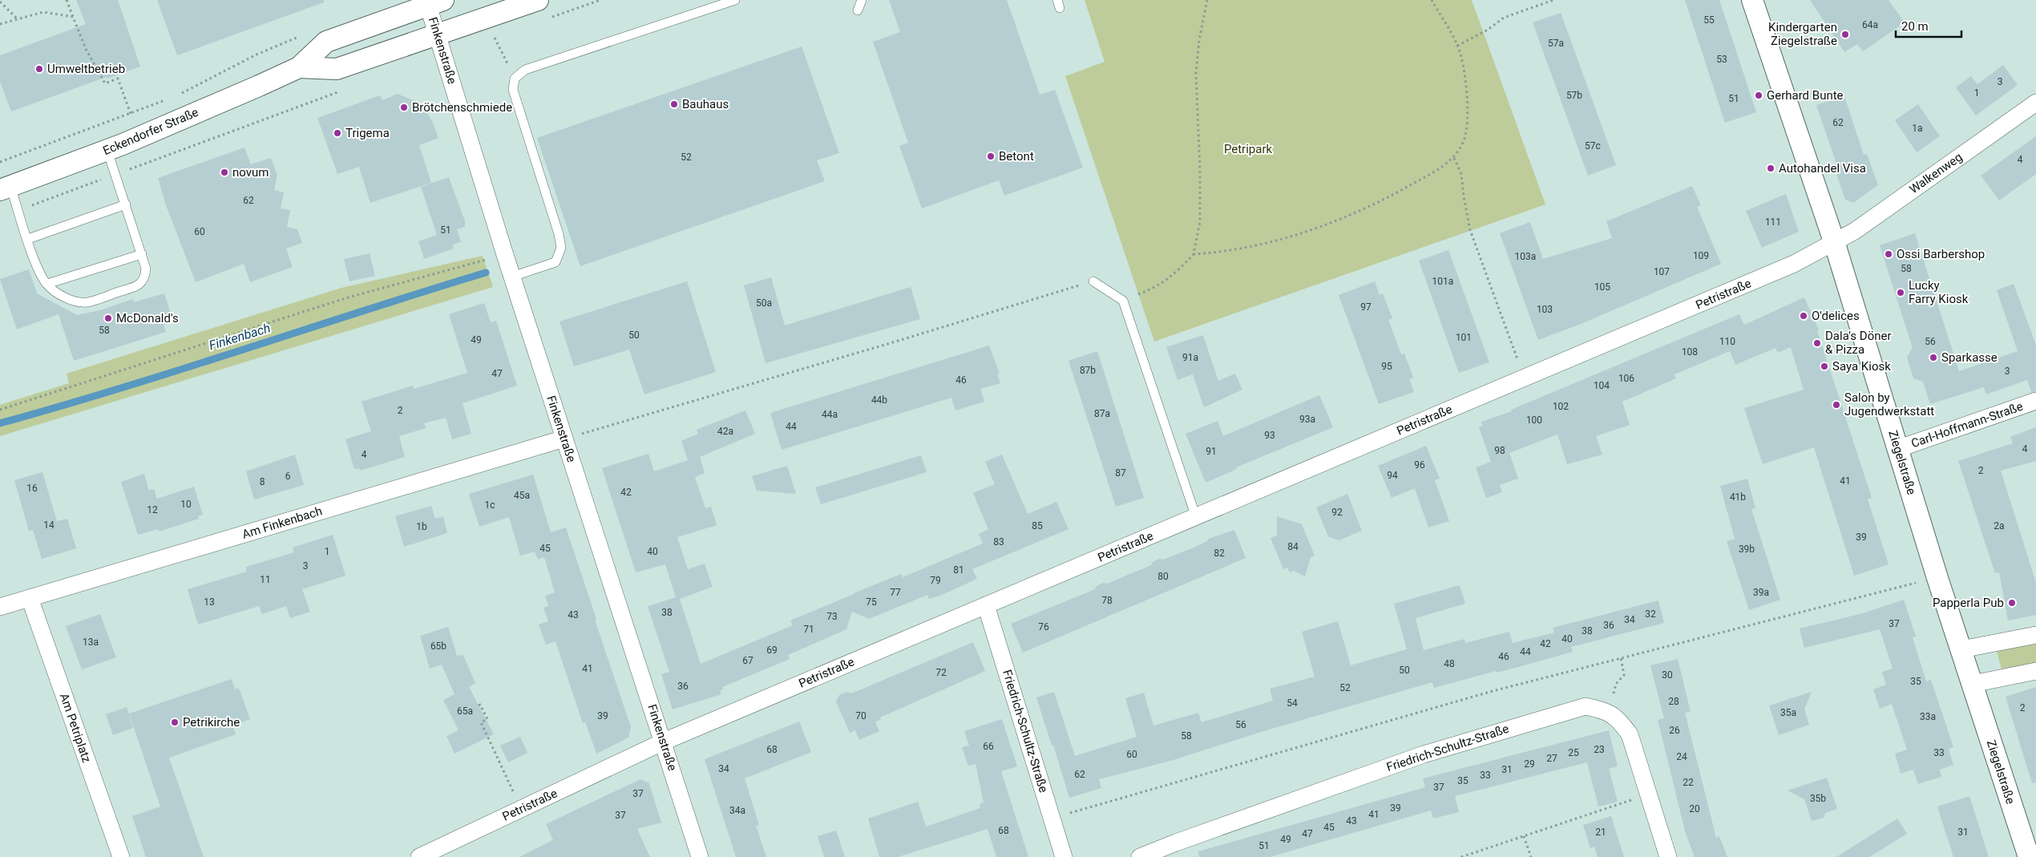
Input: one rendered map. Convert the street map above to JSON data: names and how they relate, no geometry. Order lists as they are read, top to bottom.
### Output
{
  "streets": {
    "street": [
      "Finkenstraße",
      "Eckendorfer Straße",
      "Walkenweg",
      "Petristraße",
      "Carl-Hoffmann-Straße",
      "Ziegelstraße",
      "Am Finkenbach",
      "Am Petriplatz",
      "Friedrich-Schultz-Straße"
    ]
  },
  "crossings": [
    ["Finkenstraße", "Eckendorfer Straße"],
    ["Finkenstraße", "Petristraße"],
    ["Finkenstraße", "Am Finkenbach"],
    ["Walkenweg", "Petristraße"],
    ["Walkenweg", "Ziegelstraße"],
    ["Petristraße", "Ziegelstraße"],
    ["Petristraße", "Friedrich-Schultz-Straße"],
    ["Carl-Hoffmann-Straße", "Ziegelstraße"],
    ["Am Finkenbach", "Am Petriplatz"]
  ],
  "water": ["Finkenbach"],
  "parks": ["Petripark"],
  "places": [
    "Kindergarten Ziegelstraße",
    "Umweltbetrieb",
    "Gerhard Bunte",
    "Bauhaus",
    "Brötchenschmiede",
    "Trigema",
    "Betont",
    "Autohandel Visa",
    "novum",
    "Ossi Barbershop",
    "Lucky Farry Kiosk",
    "O'delices",
    "McDonald's",
    "Dala's Döner & Pizza",
    "Sparkasse",
    "Saya Kiosk",
    "Salon by Jugendwerkstatt",
    "Papperla Pub",
    "Petrikirche"
  ],
  "house_numbers": [
    "55",
    "64a",
    "57a",
    "53",
    "3",
    "1",
    "57b",
    "51",
    "62",
    "1a",
    "57c",
    "52",
    "4",
    "62",
    "111",
    "51",
    "60",
    "109",
    "103a",
    "58",
    "107",
    "101a",
    "105",
    "50a",
    "97",
    "103",
    "58",
    "50",
    "101",
    "49",
    "110",
    "56",
    "108",
    "91a",
    "95",
    "87b",
    "3",
    "47",
    "106",
    "46",
    "104",
    "44b",
    "102",
    "2",
    "87a",
    "44a",
    "93a",
    "100",
    "44",
    "42a",
    "93",
    "4",
    "98",
    "91",
    "4",
    "96",
    "2",
    "87",
    "94",
    "6",
    "41",
    "8",
    "16",
    "42",
    "45a",
    "41b",
    "10",
    "1c",
    "12",
    "92",
    "14",
    "85",
    "2a",
    "1b",
    "39",
    "83",
    "84",
    "45",
    "39b",
    "1",
    "40",
    "82",
    "3",
    "81",
    "80",
    "11",
    "79",
    "77",
    "39a",
    "78",
    "13",
    "75",
    "38",
    "32",
    "43",
    "73",
    "34",
    "37",
    "36",
    "76",
    "71",
    "38",
    "40",
    "13a",
    "42",
    "65b",
    "69",
    "44",
    "46",
    "67",
    "48",
    "41",
    "50",
    "72",
    "30",
    "35",
    "36",
    "52",
    "28",
    "54",
    "2",
    "65a",
    "35a",
    "39",
    "70",
    "33a",
    "56",
    "26",
    "58",
    "66",
    "68",
    "23",
    "25",
    "33",
    "60",
    "24",
    "27",
    "29",
    "34",
    "31",
    "62",
    "33",
    "35",
    "22",
    "37",
    "37",
    "35b",
    "39",
    "20",
    "34a",
    "41",
    "37",
    "43",
    "45",
    "68",
    "21",
    "31",
    "47",
    "49",
    "51"
  ],
  "scale_bar": "20 m"
}
